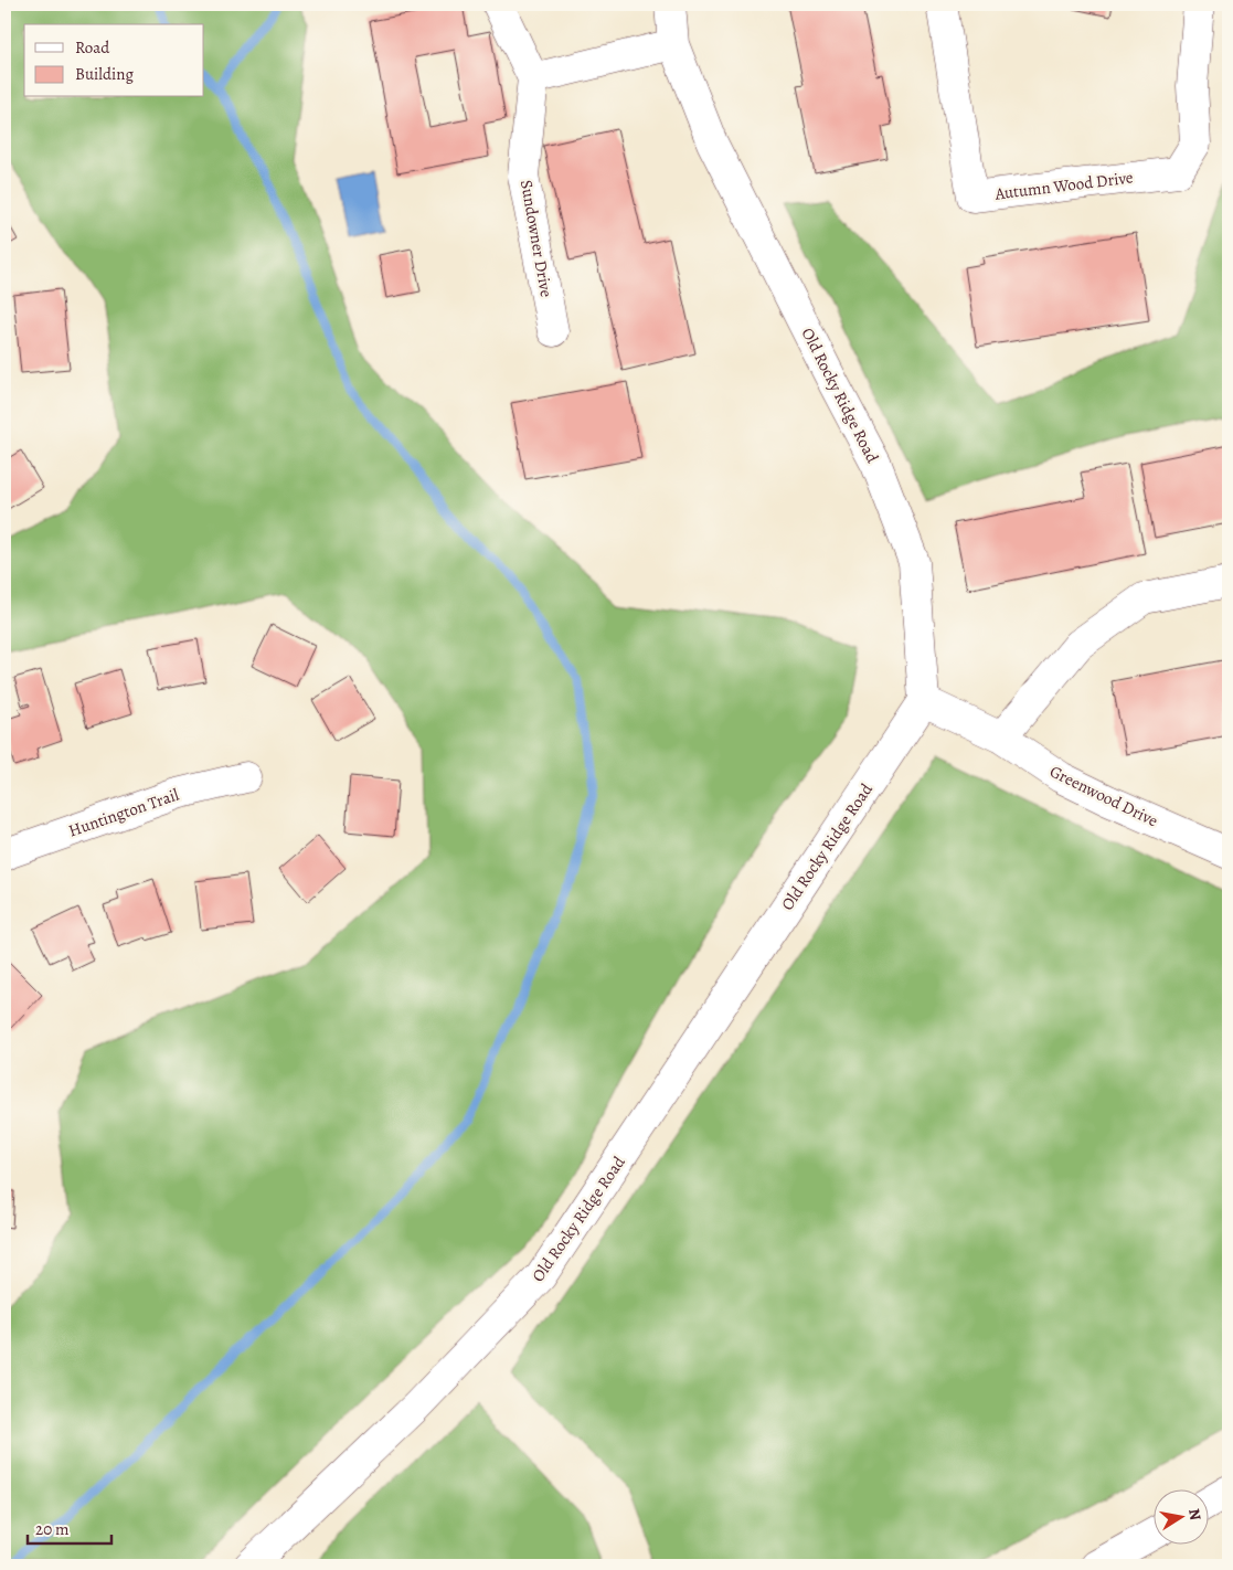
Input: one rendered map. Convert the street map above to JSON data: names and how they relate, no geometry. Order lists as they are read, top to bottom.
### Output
{
  "streets": {
    "main road": [
      "Autumn Wood Drive",
      "Sundowner Drive",
      "Old Rocky Ridge Road",
      "Greenwood Drive",
      "Huntington Trail"
    ]
  },
  "crossings": [
    ["Old Rocky Ridge Road", "Greenwood Drive"]
  ],
  "legend": ["Road", "Building"],
  "scale_bar": "20 m",
  "north": "right"
}
